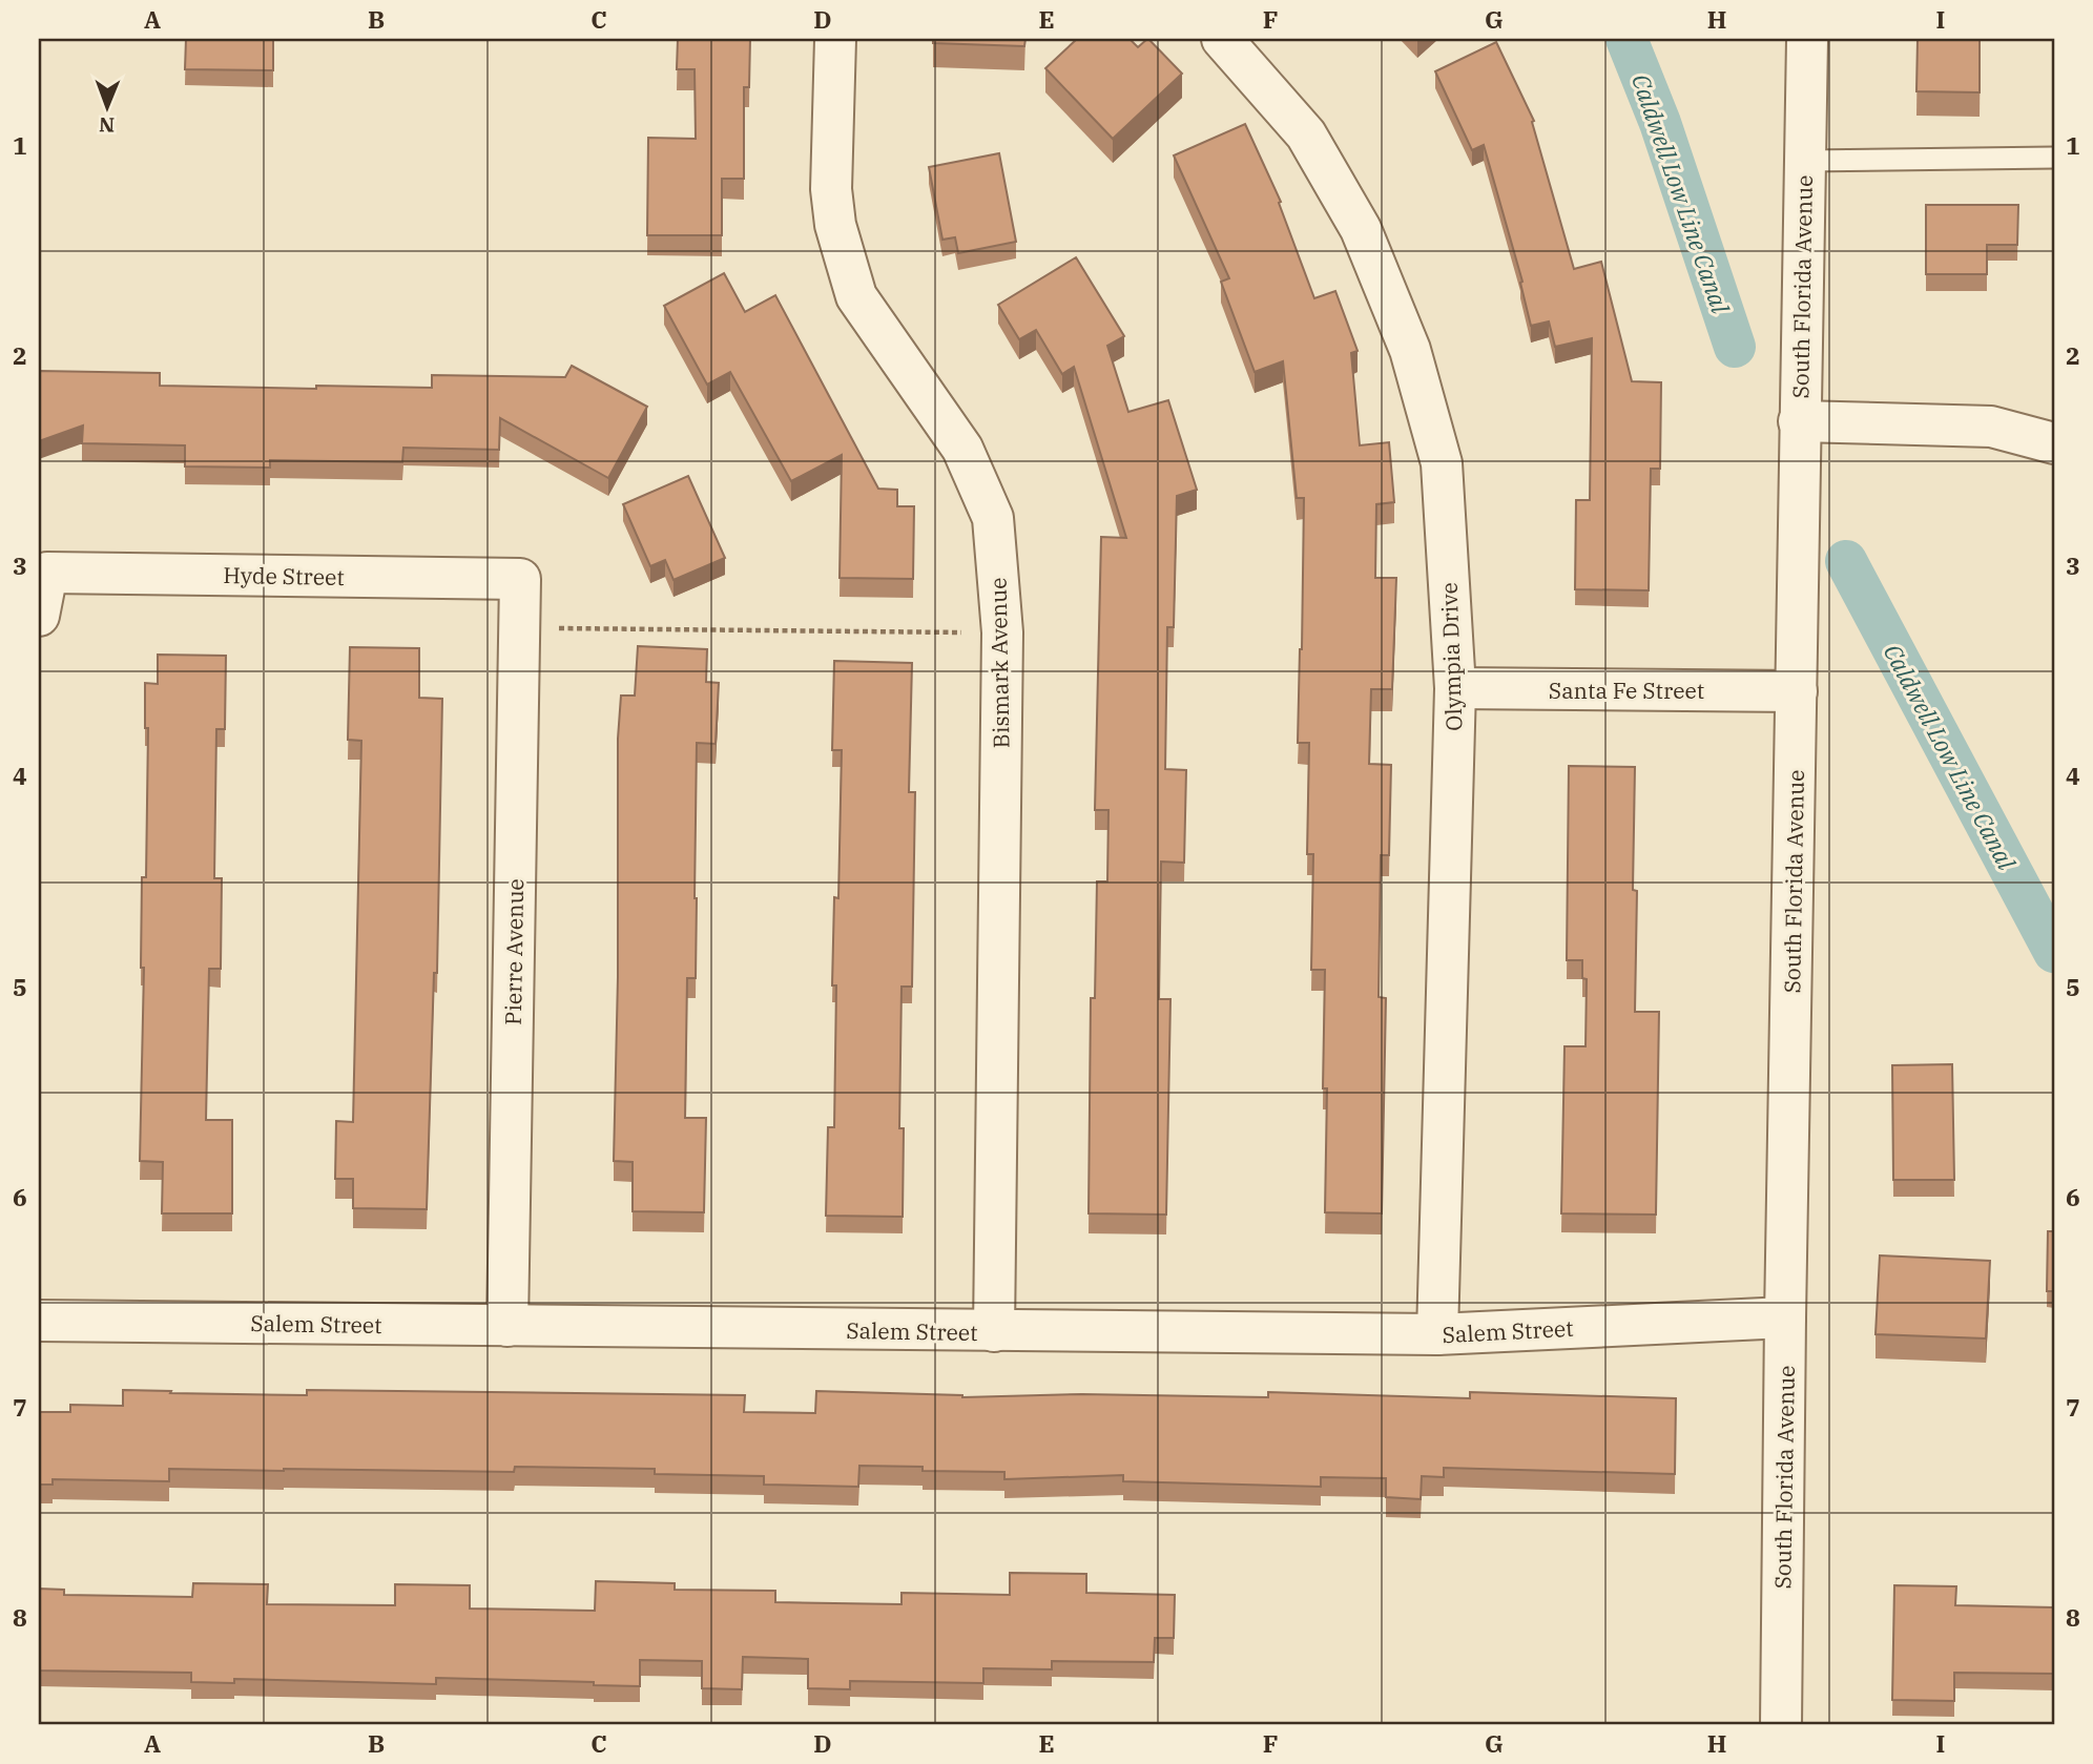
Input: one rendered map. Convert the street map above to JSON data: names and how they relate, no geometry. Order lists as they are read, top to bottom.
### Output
{
  "streets": {
    "street": [
      "South Florida Avenue",
      "Hyde Street",
      "Olympia Drive",
      "Bismark Avenue",
      "Santa Fe Street",
      "Pierre Avenue",
      "Salem Street"
    ]
  },
  "crossings": [
    ["South Florida Avenue", "Santa Fe Street"],
    ["South Florida Avenue", "Salem Street"],
    ["Hyde Street", "Pierre Avenue"],
    ["Olympia Drive", "Santa Fe Street"],
    ["Olympia Drive", "Salem Street"],
    ["Bismark Avenue", "Salem Street"],
    ["Pierre Avenue", "Salem Street"]
  ],
  "water": ["Caldwell Low Line Canal"],
  "north": "bottom",
  "grid": {
    "columns": [
      "A",
      "B",
      "C",
      "D",
      "E",
      "F",
      "G",
      "H",
      "I"
    ],
    "rows": [
      "1",
      "2",
      "3",
      "4",
      "5",
      "6",
      "7",
      "8"
    ]
  }
}
